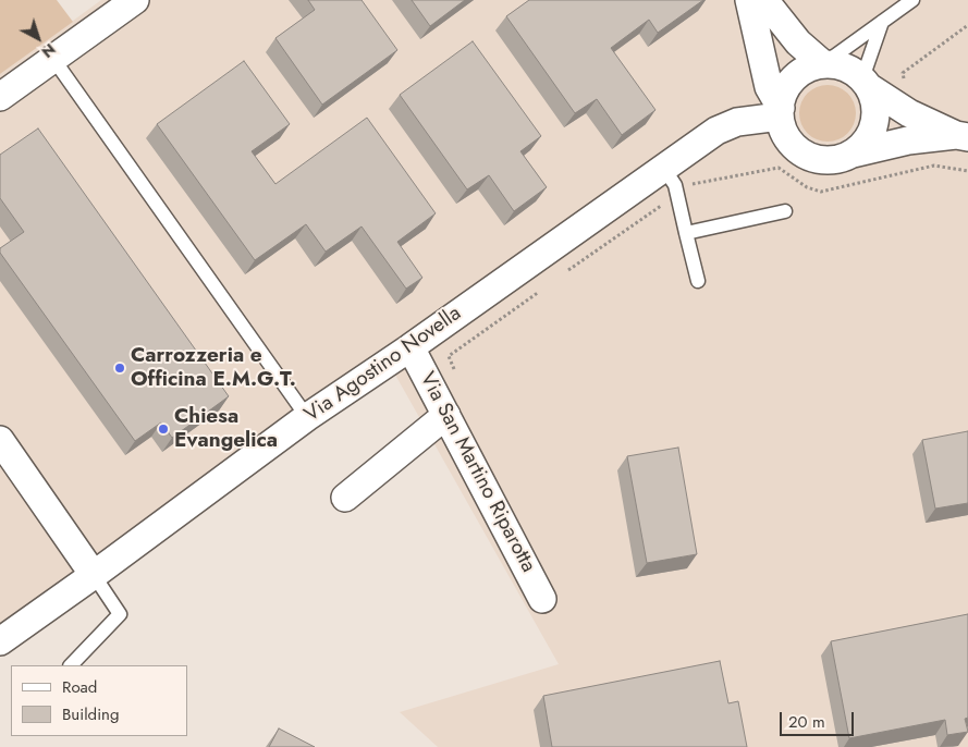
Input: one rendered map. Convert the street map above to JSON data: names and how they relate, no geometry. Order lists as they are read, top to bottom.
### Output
{
  "streets": {
    "street": ["Via Agostino Novella", "Via San Martino Riparotta"]
  },
  "crossings": [
    ["Via Agostino Novella", "Via San Martino Riparotta"]
  ],
  "places": ["Carrozzeria e Officina E.M.G.T.", "Chiesa Evangelica"],
  "legend": ["Road", "Building"],
  "scale_bar": "20 m",
  "north": "bottom right"
}
